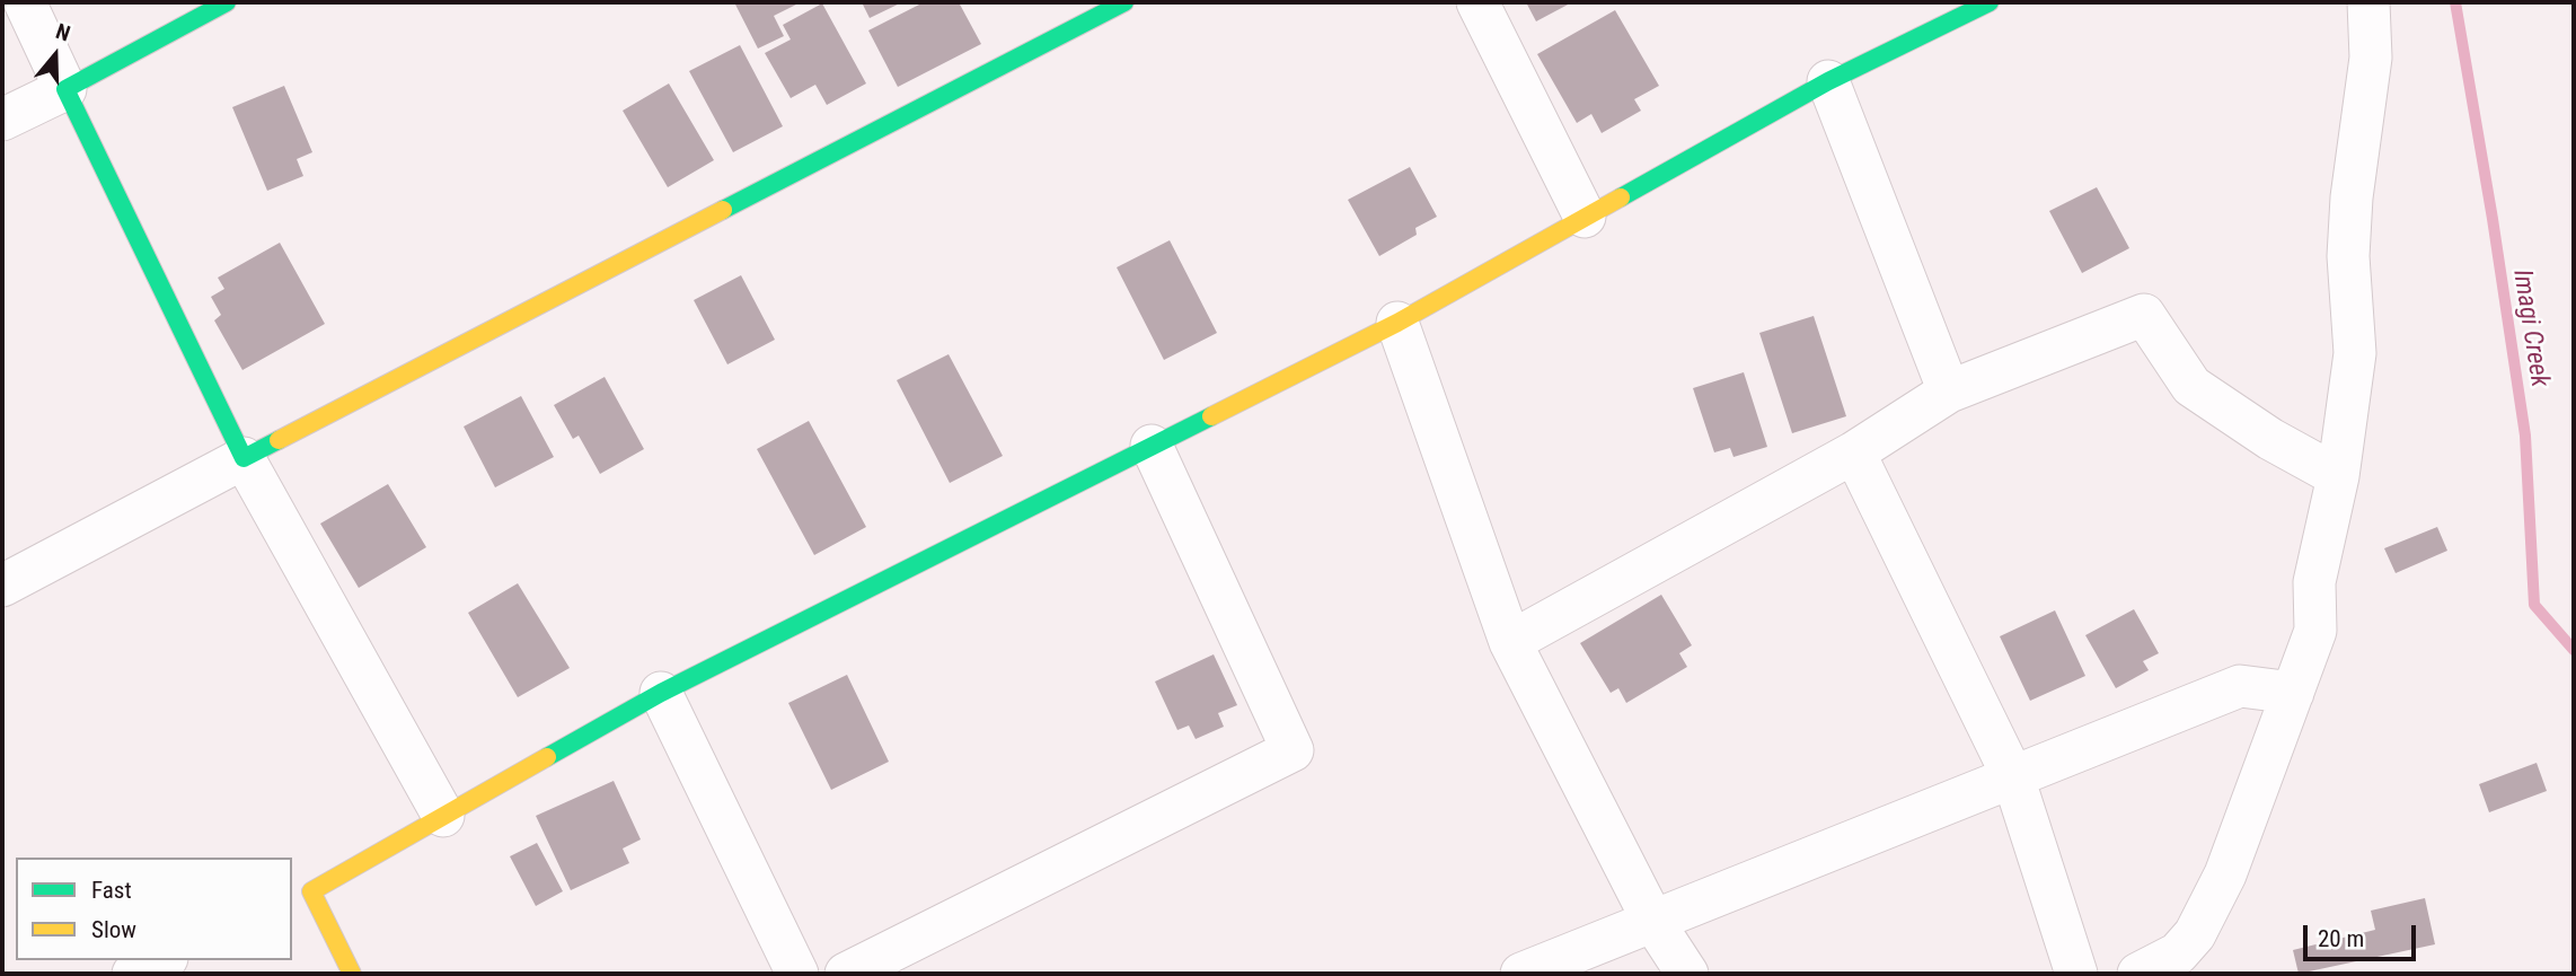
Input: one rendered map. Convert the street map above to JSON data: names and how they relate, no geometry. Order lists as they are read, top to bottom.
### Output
{
  "water": ["Imagi Creek"],
  "legend": ["Fast", "Slow"],
  "scale_bar": "20 m",
  "north": "top"
}
